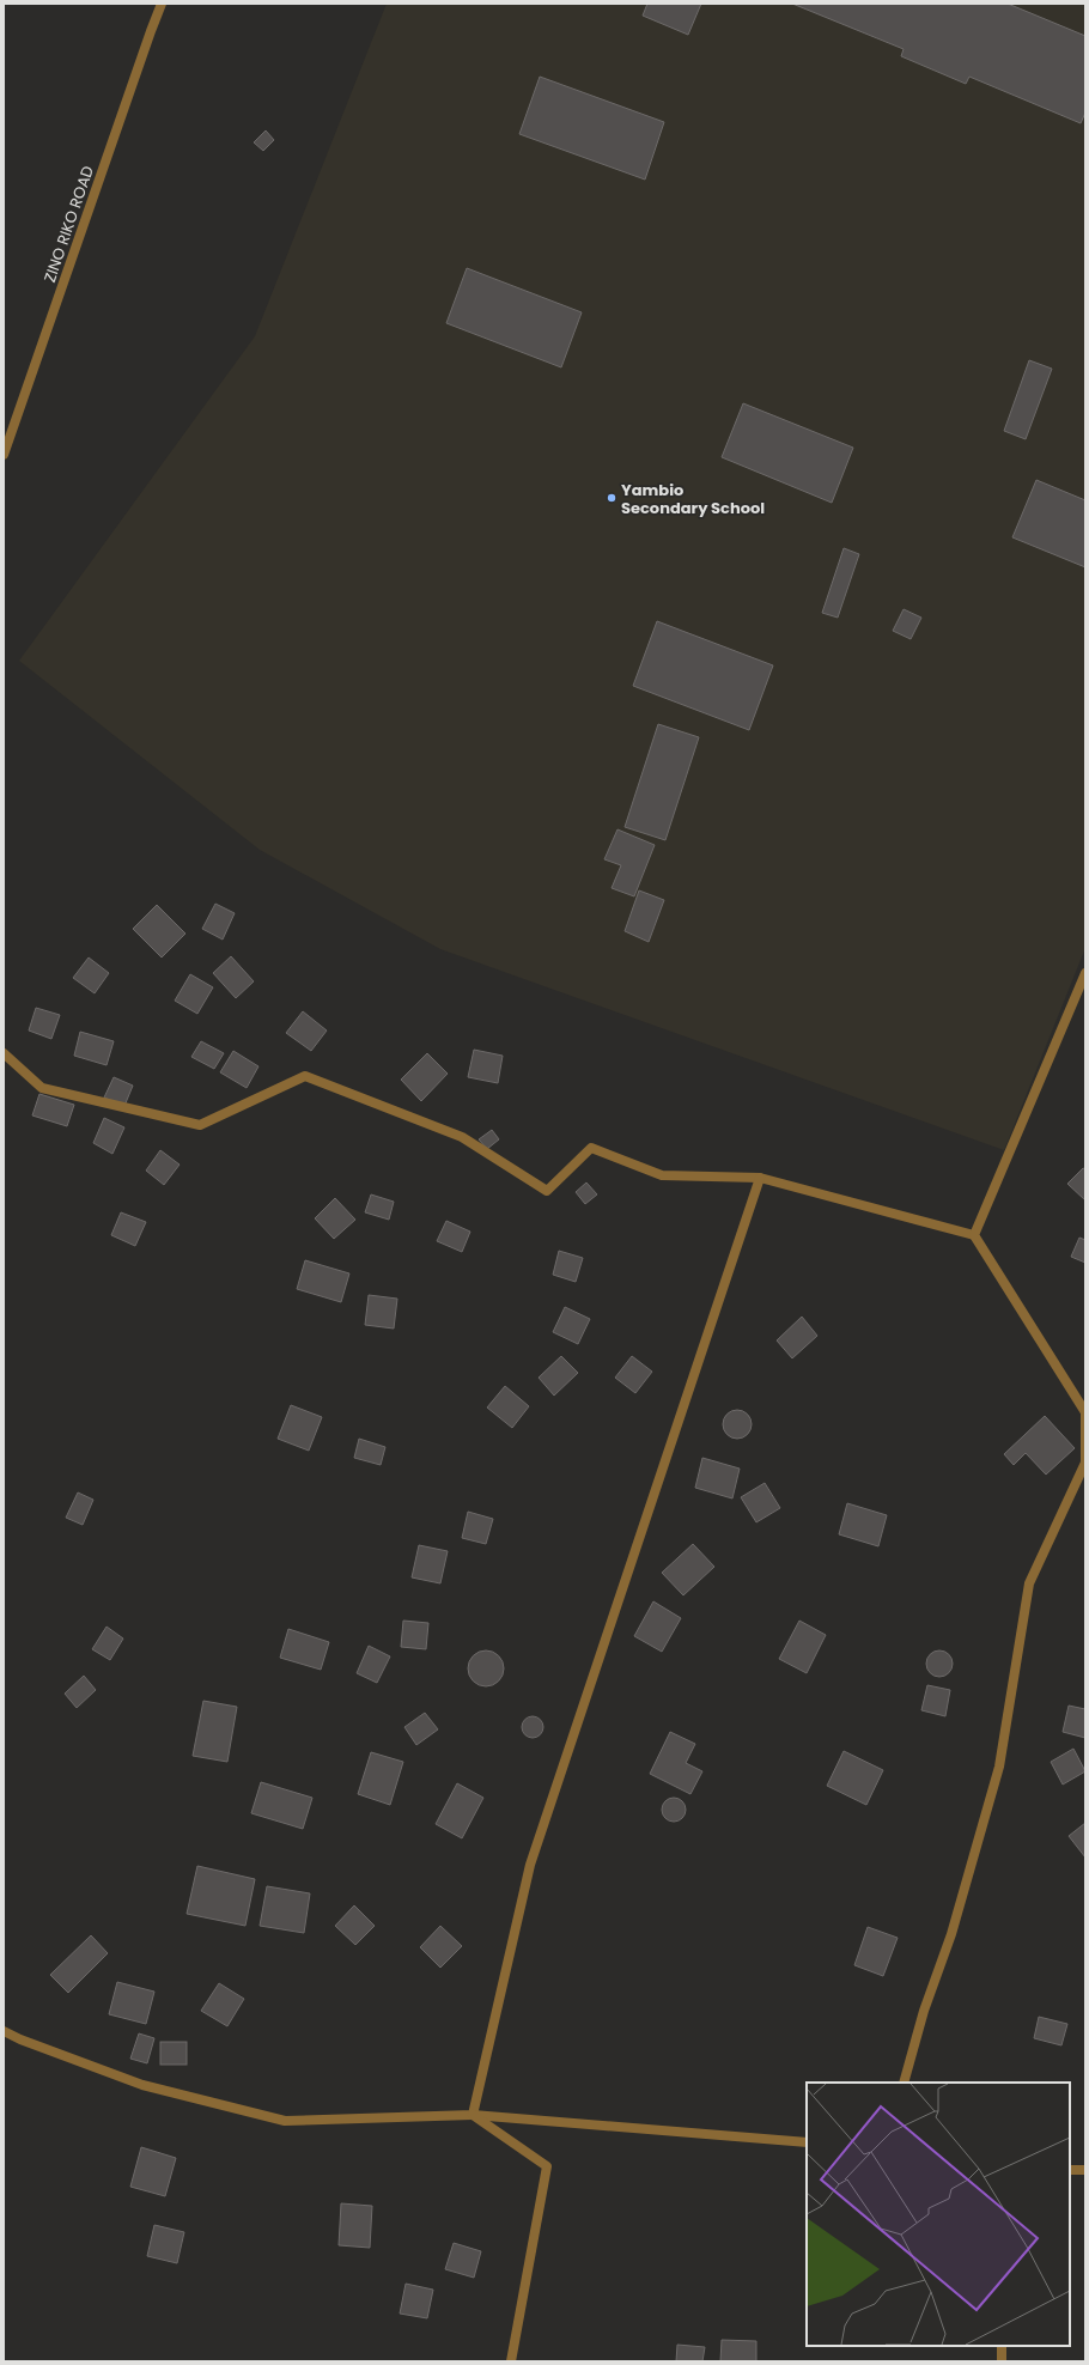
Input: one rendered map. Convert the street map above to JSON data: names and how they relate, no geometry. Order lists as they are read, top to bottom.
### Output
{
  "streets": {
    "street": ["ZINO RIKO ROAD"]
  },
  "places": ["Yambio Secondary School"]
}
